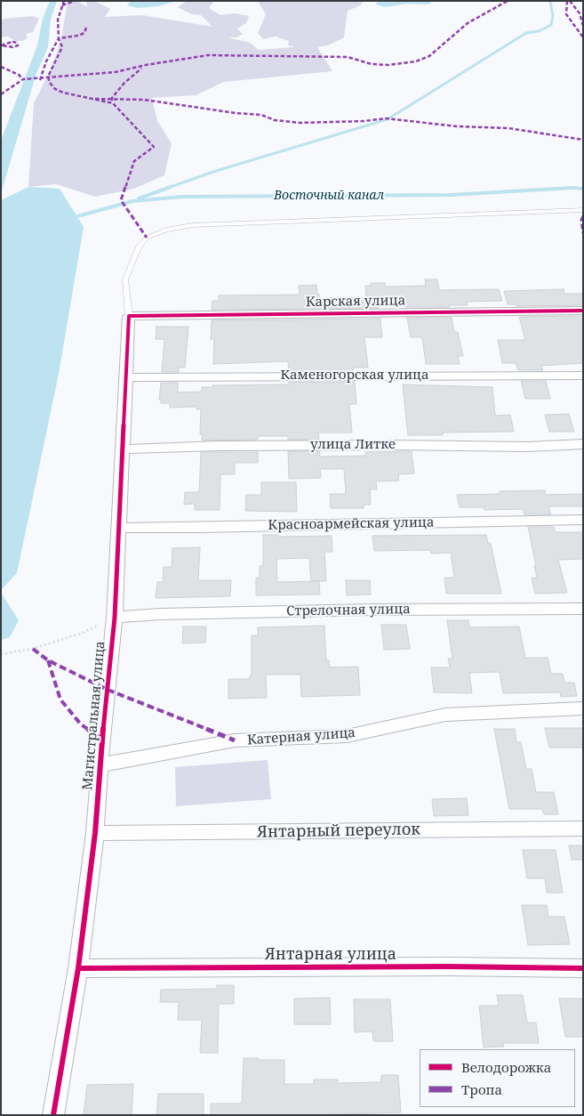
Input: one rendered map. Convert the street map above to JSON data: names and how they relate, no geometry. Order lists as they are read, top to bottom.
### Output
{
  "streets": {
    "street": [
      "Карская улица",
      "Каменогорская улица",
      "улица Литке",
      "Красноармейская улица",
      "Стрелочная улица",
      "Магистральная улица",
      "Катерная улица",
      "Янтарный переулок",
      "Янтарная улица"
    ]
  },
  "crossings": [
    ["Карская улица", "Магистральная улица"],
    ["Каменогорская улица", "Магистральная улица"],
    ["улица Литке", "Магистральная улица"],
    ["Красноармейская улица", "Магистральная улица"],
    ["Стрелочная улица", "Магистральная улица"],
    ["Магистральная улица", "Катерная улица"],
    ["Магистральная улица", "Янтарный переулок"],
    ["Магистральная улица", "Янтарная улица"]
  ],
  "water": ["Восточный канал"],
  "legend": ["Велодорожка", "Тропа"]
}
